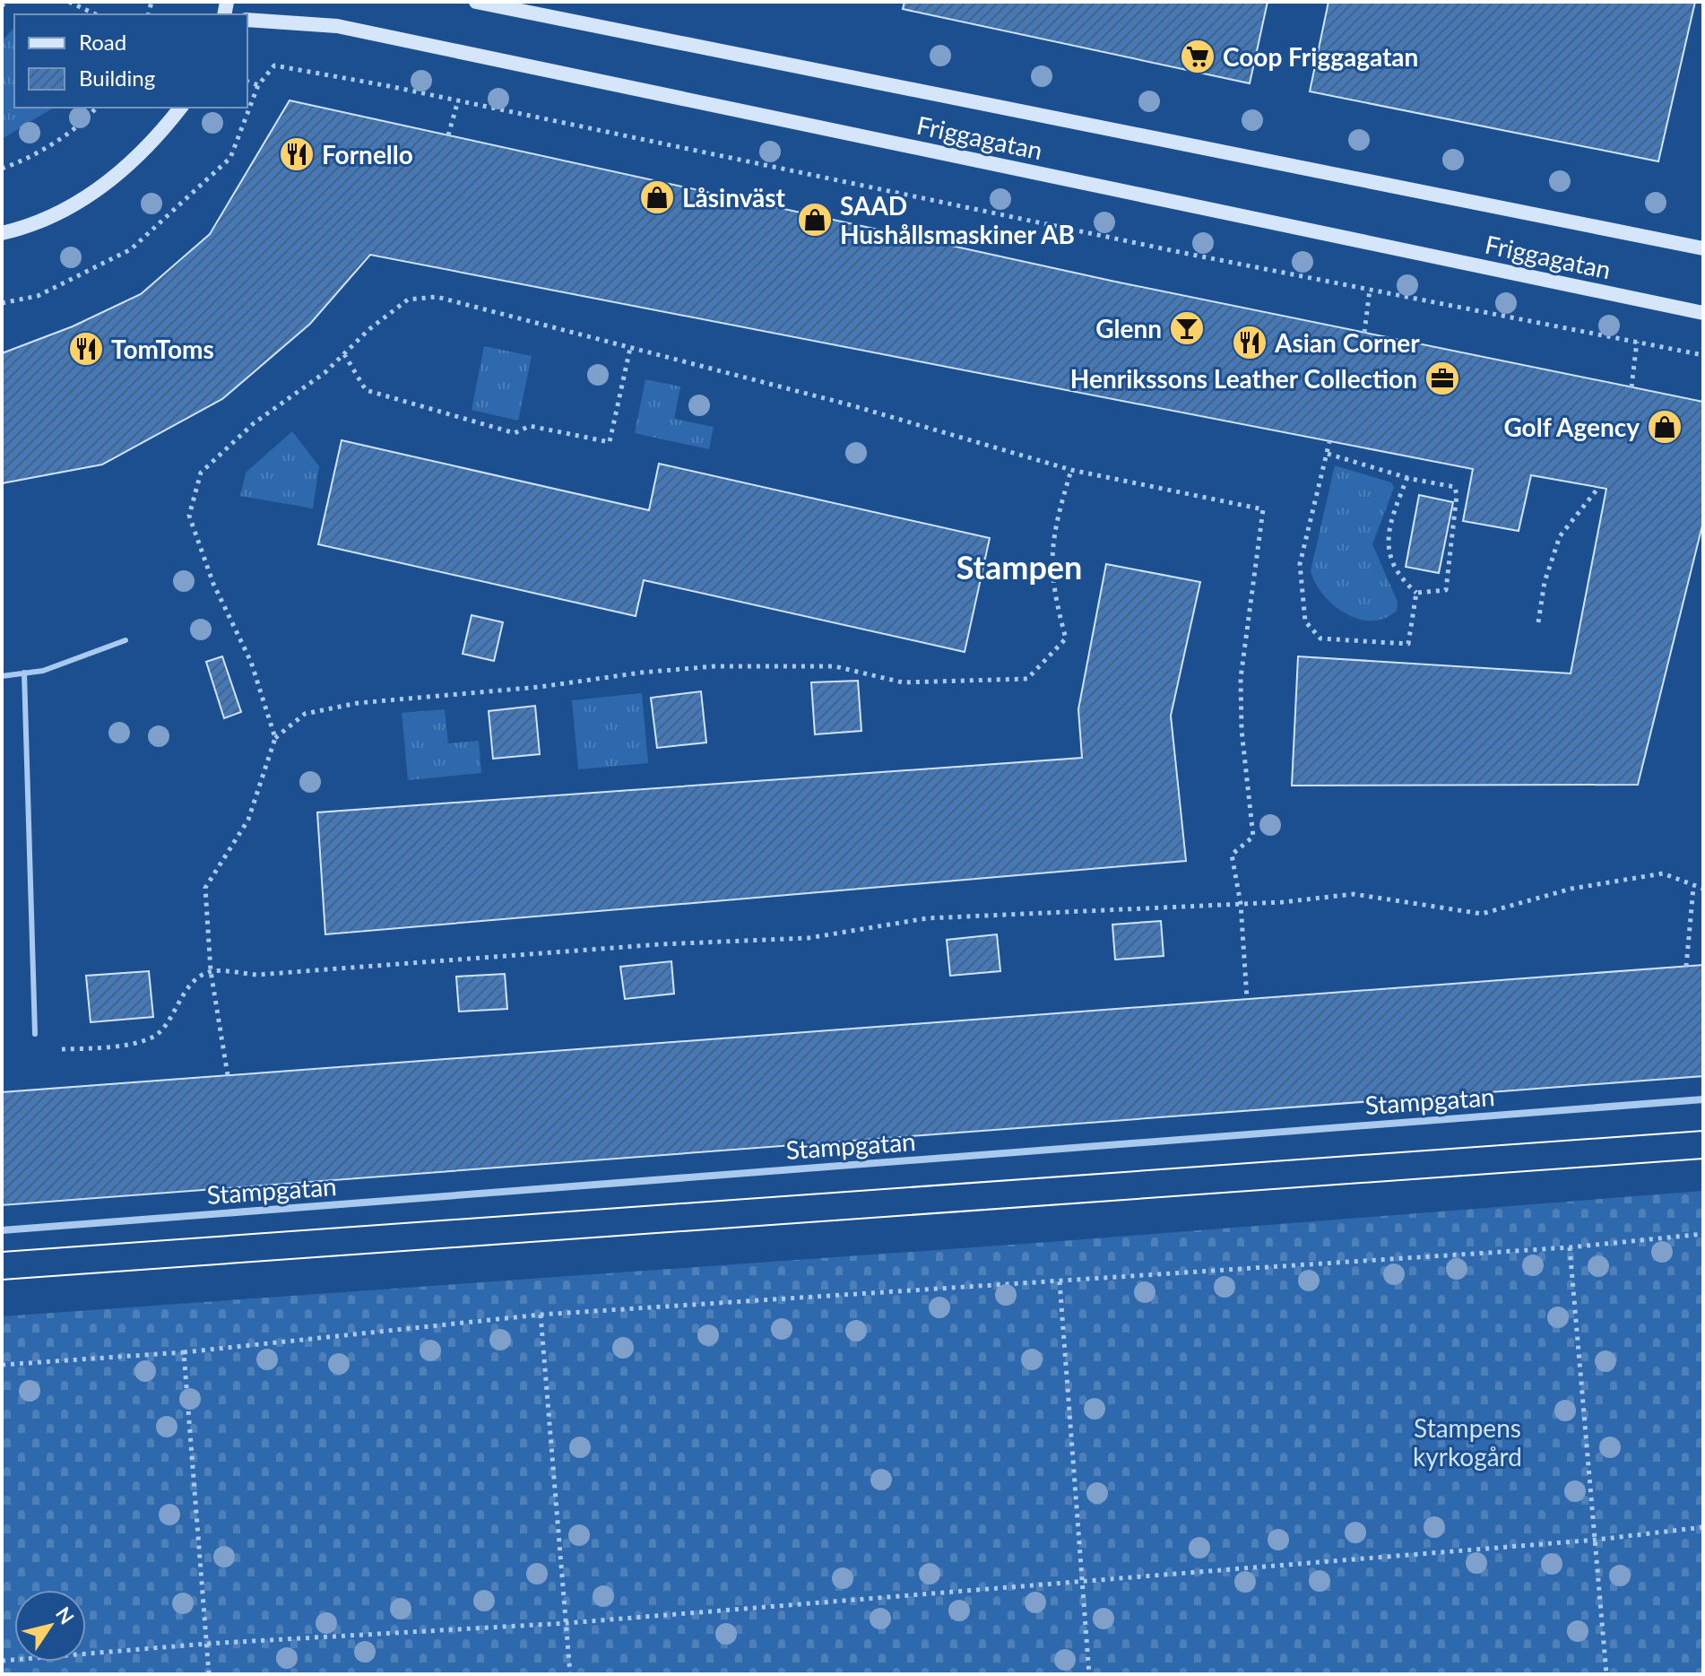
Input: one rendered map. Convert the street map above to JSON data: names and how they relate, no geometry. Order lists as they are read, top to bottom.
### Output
{
  "streets": {
    "main road": ["Friggagatan"],
    "street": ["Stampgatan"]
  },
  "districts": ["Stampen"],
  "parks": ["Stampens kyrkogård"],
  "places": {
    "supermarket": ["Coop Friggagatan"],
    "restaurant": ["Fornello", "Asian Corner", "TomToms"],
    "shop": ["Låsinväst", "SAAD Hushållsmaskiner AB", "Golf Agency"],
    "bar": ["Glenn"],
    "office": ["Henrikssons Leather Collection"]
  },
  "legend": ["Road", "Building"],
  "north": "top right"
}
